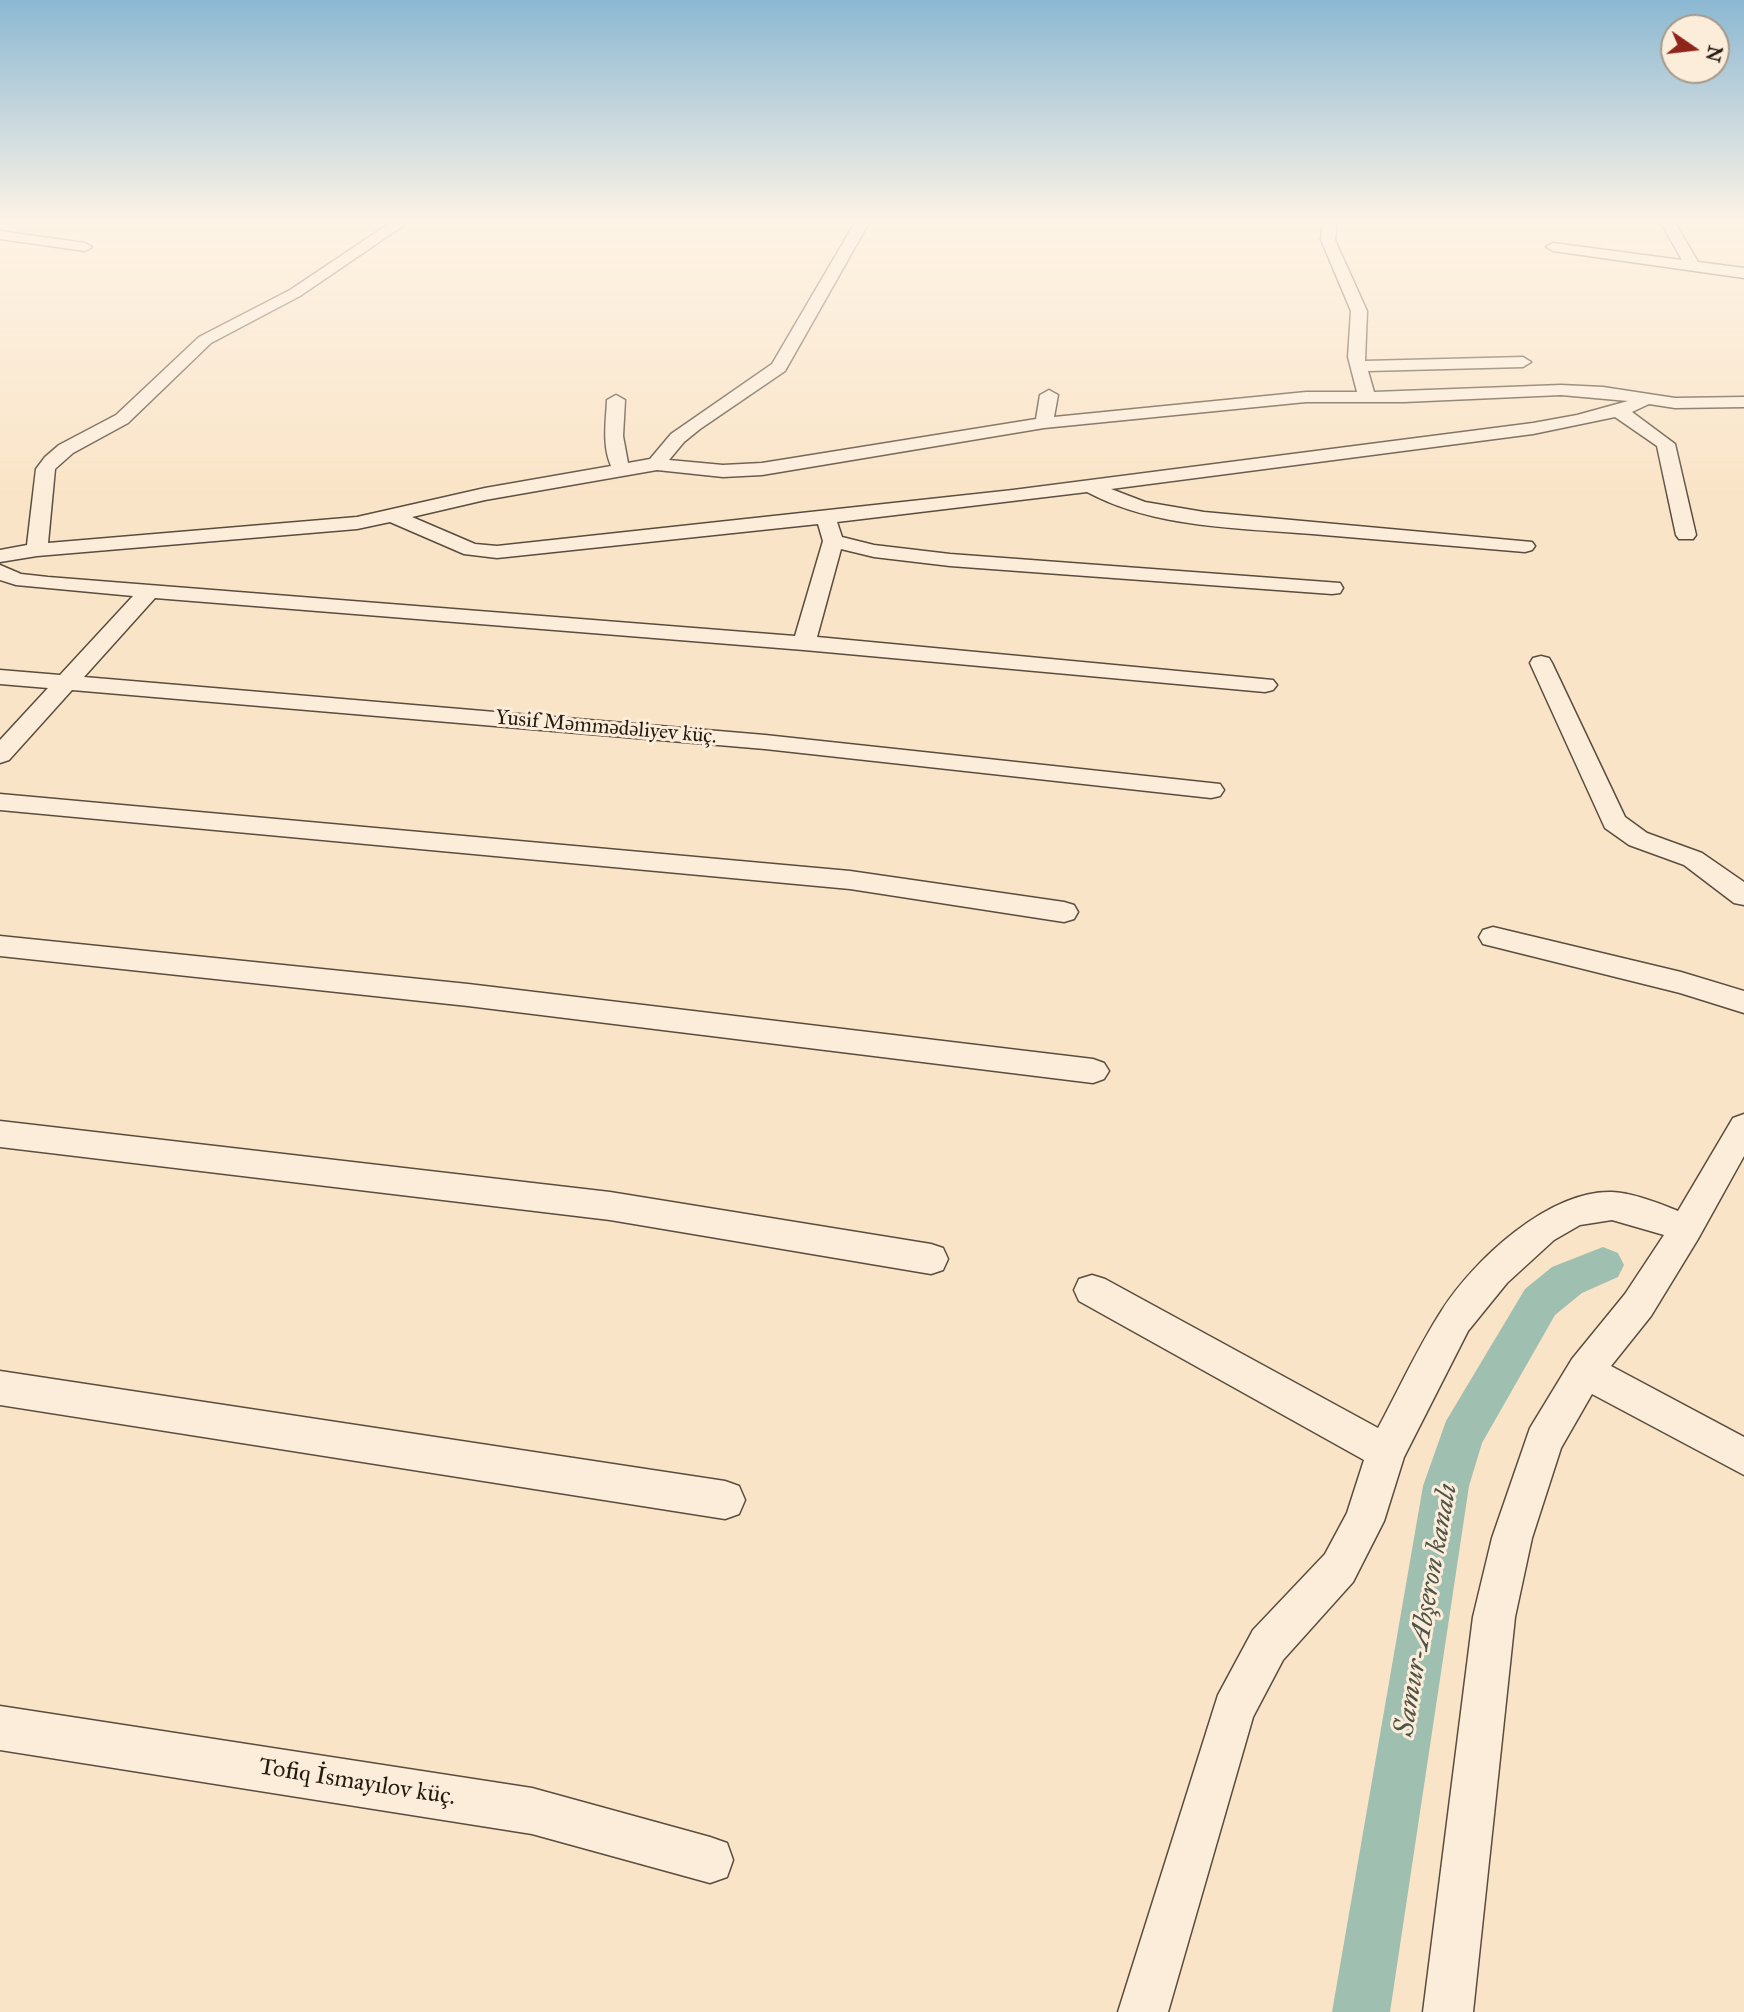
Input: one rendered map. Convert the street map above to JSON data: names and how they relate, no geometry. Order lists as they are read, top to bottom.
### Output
{
  "streets": {
    "street": ["Yusif Məmmədəliyev küç.", "Tofiq İsmayılov küç."]
  },
  "water": ["Samur-Abşeron kanalı"],
  "north": "right"
}
